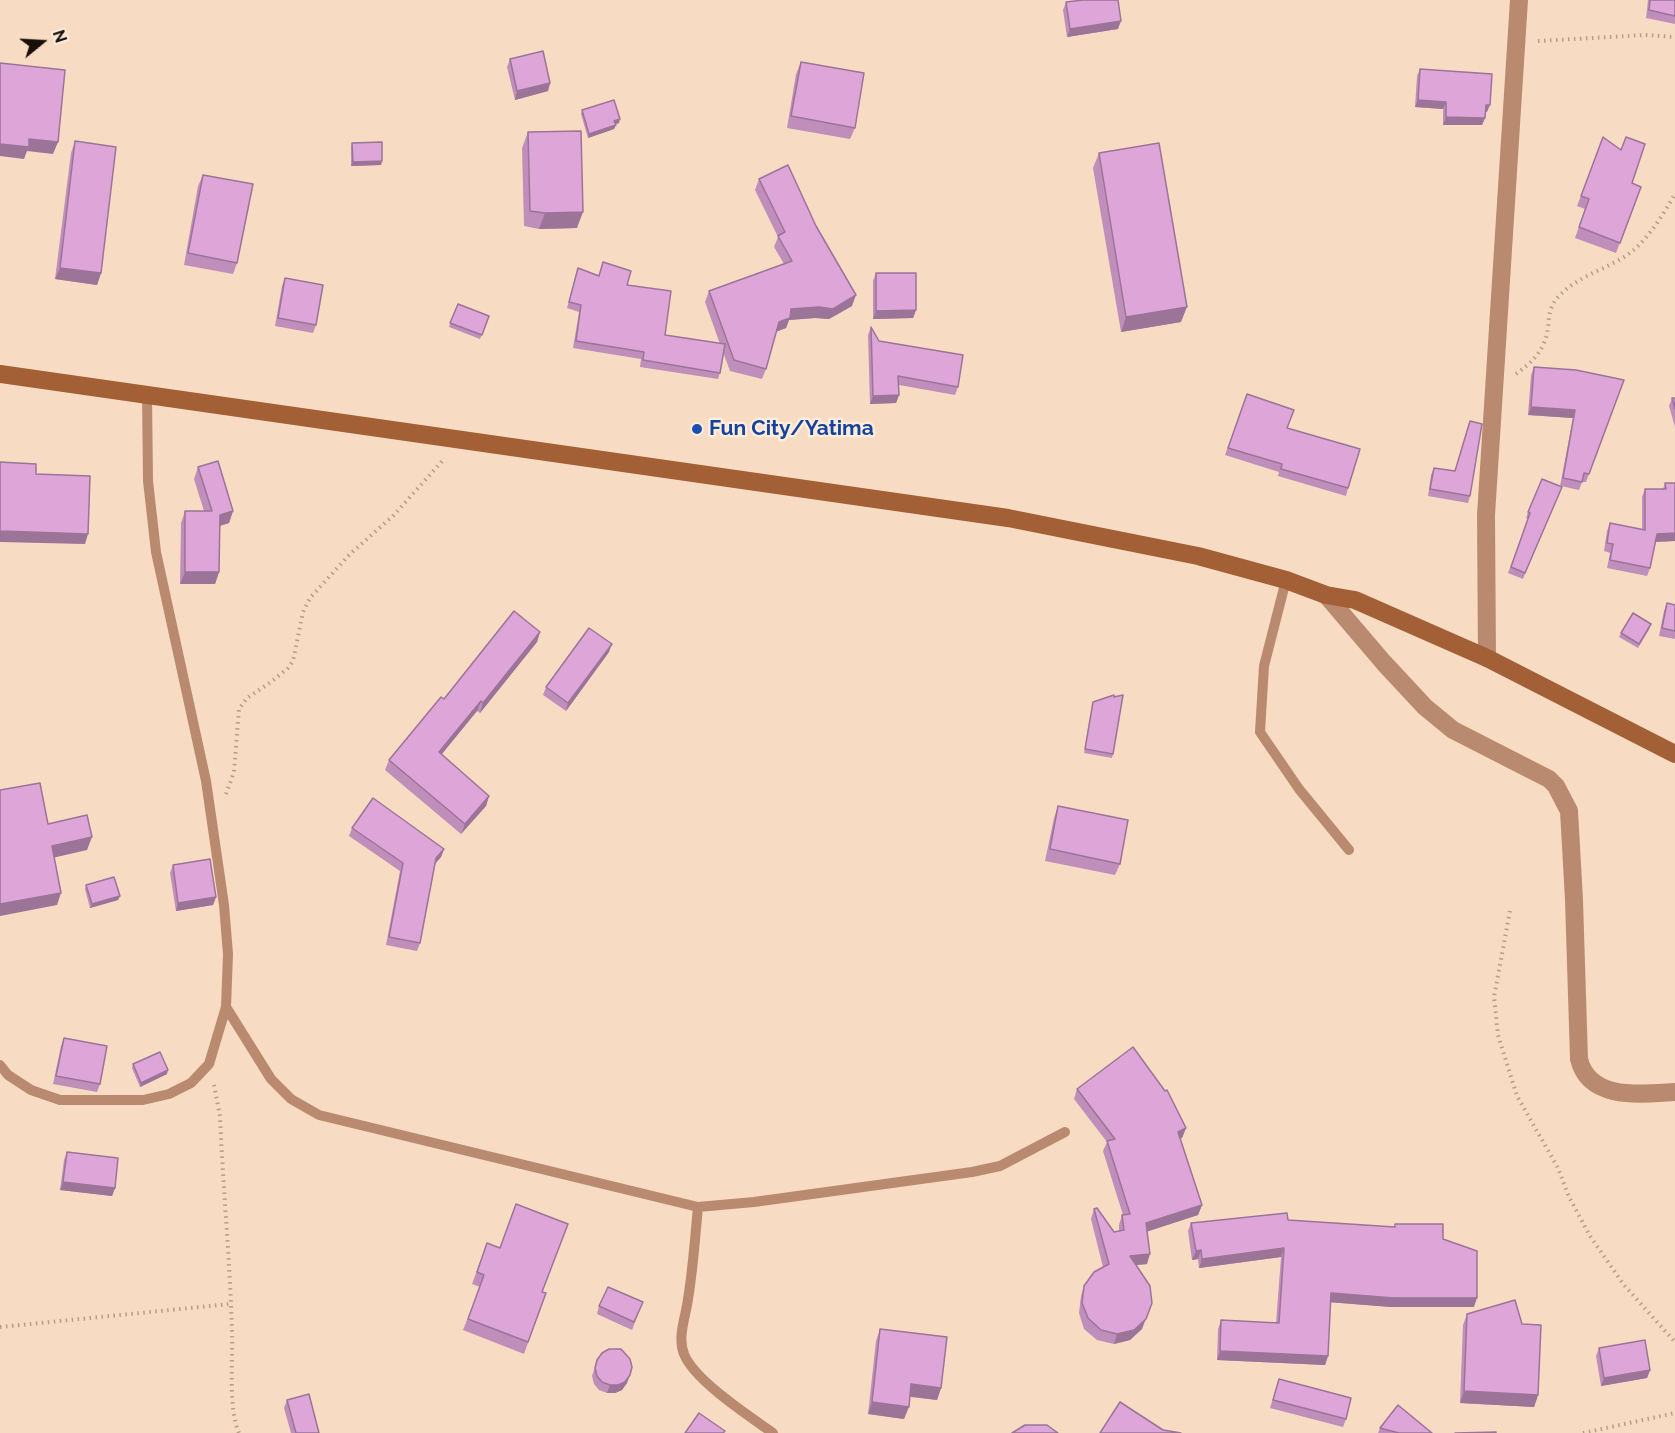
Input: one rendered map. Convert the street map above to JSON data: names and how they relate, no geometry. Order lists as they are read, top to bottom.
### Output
{
  "places": ["Fun City/Yatima"],
  "north": "right"
}
